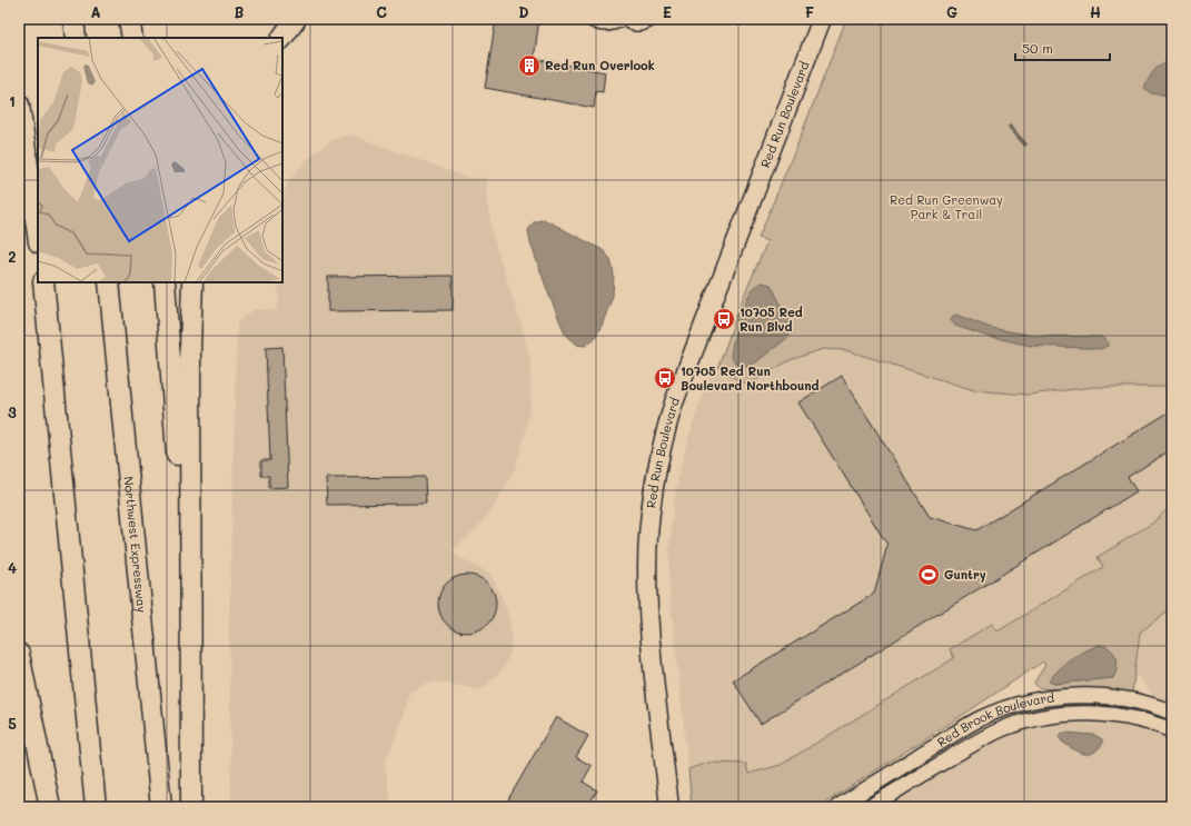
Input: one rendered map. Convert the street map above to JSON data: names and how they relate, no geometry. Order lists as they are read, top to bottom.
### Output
{
  "streets": {
    "highway": ["Northwest Expressway"],
    "main road": ["Red Run Boulevard"],
    "street": ["Red Brook Boulevard"]
  },
  "parks": ["Red Run Greenway Park & Trail"],
  "places": {
    "building": ["Red Run Overlook"],
    "bus stop": ["10705 Red Run Blvd", "10705 Red Run Boulevard Northbound"],
    "sports": ["Guntry"]
  },
  "scale_bar": "50 m",
  "grid": {
    "columns": [
      "A",
      "B",
      "C",
      "D",
      "E",
      "F",
      "G",
      "H"
    ],
    "rows": [
      "1",
      "2",
      "3",
      "4",
      "5"
    ]
  }
}
